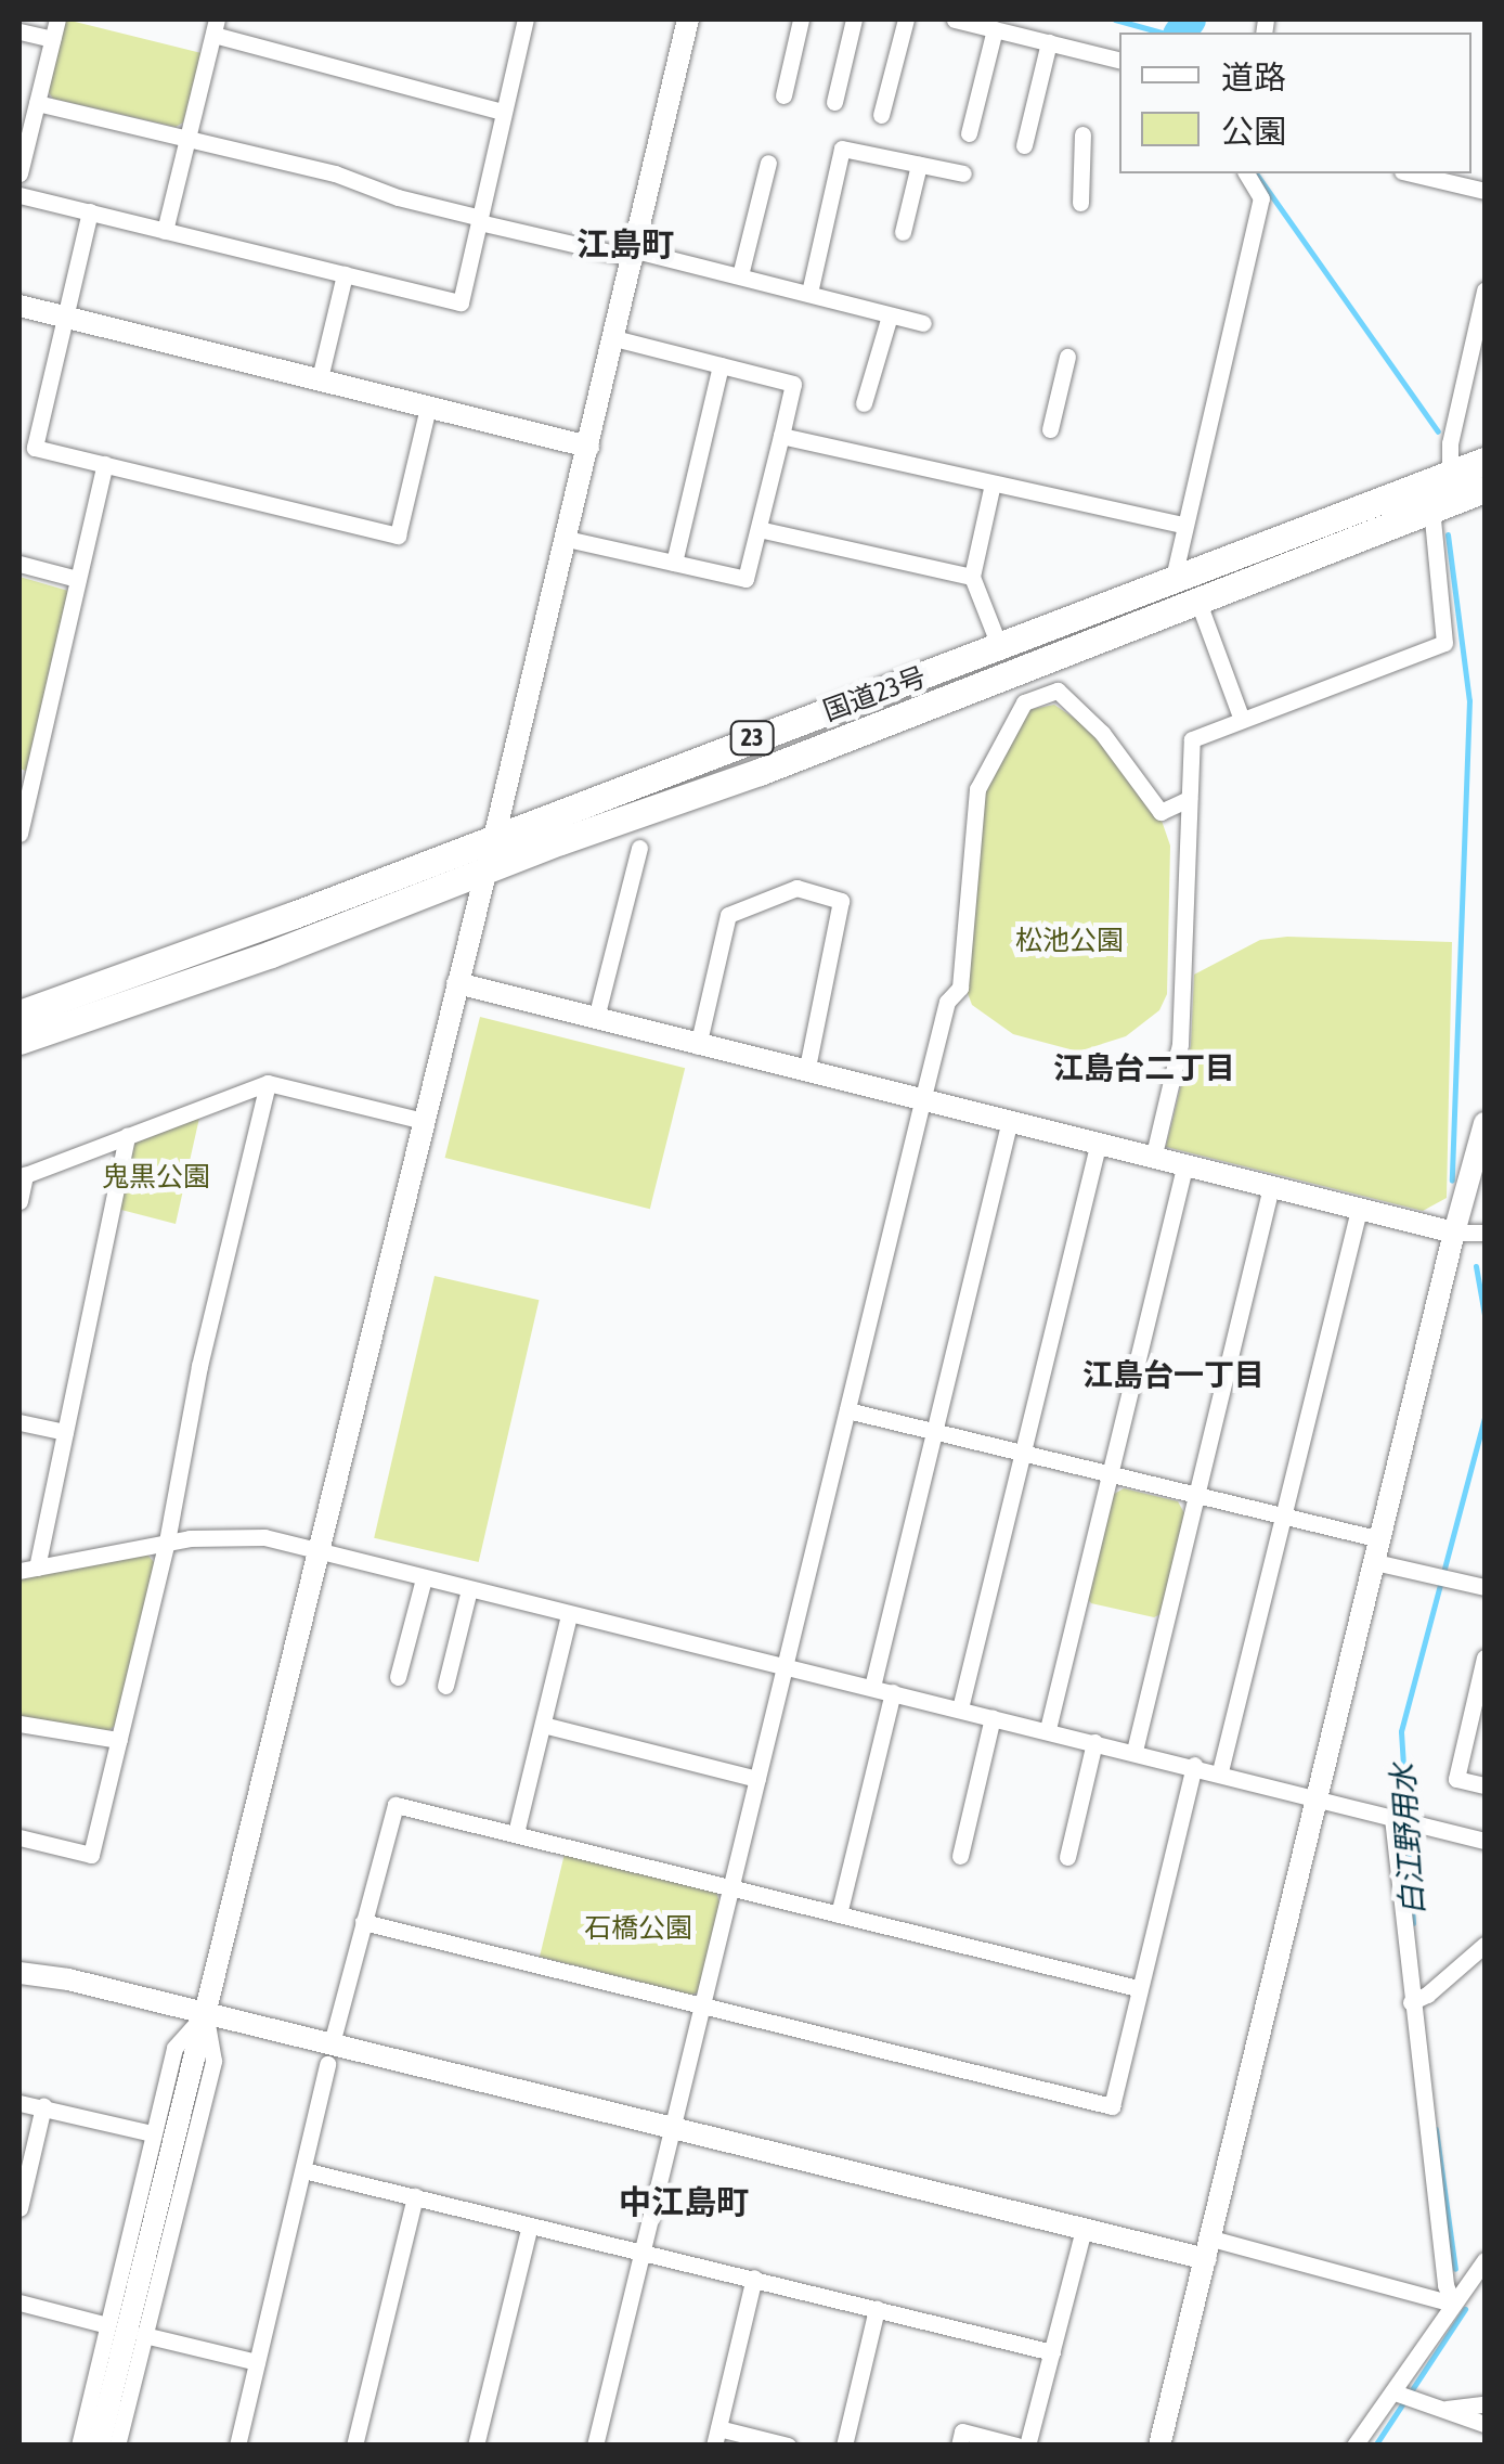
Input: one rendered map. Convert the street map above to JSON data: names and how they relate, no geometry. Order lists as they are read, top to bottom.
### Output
{
  "streets": {
    "highway": ["国道23号", "23"]
  },
  "districts": [
    "江島町",
    "江島台二丁目",
    "江島台一丁目",
    "中江島町"
  ],
  "water": ["白江野用水"],
  "parks": ["松池公園", "鬼黒公園", "石橋公園"],
  "legend": ["道路", "公園"]
}
